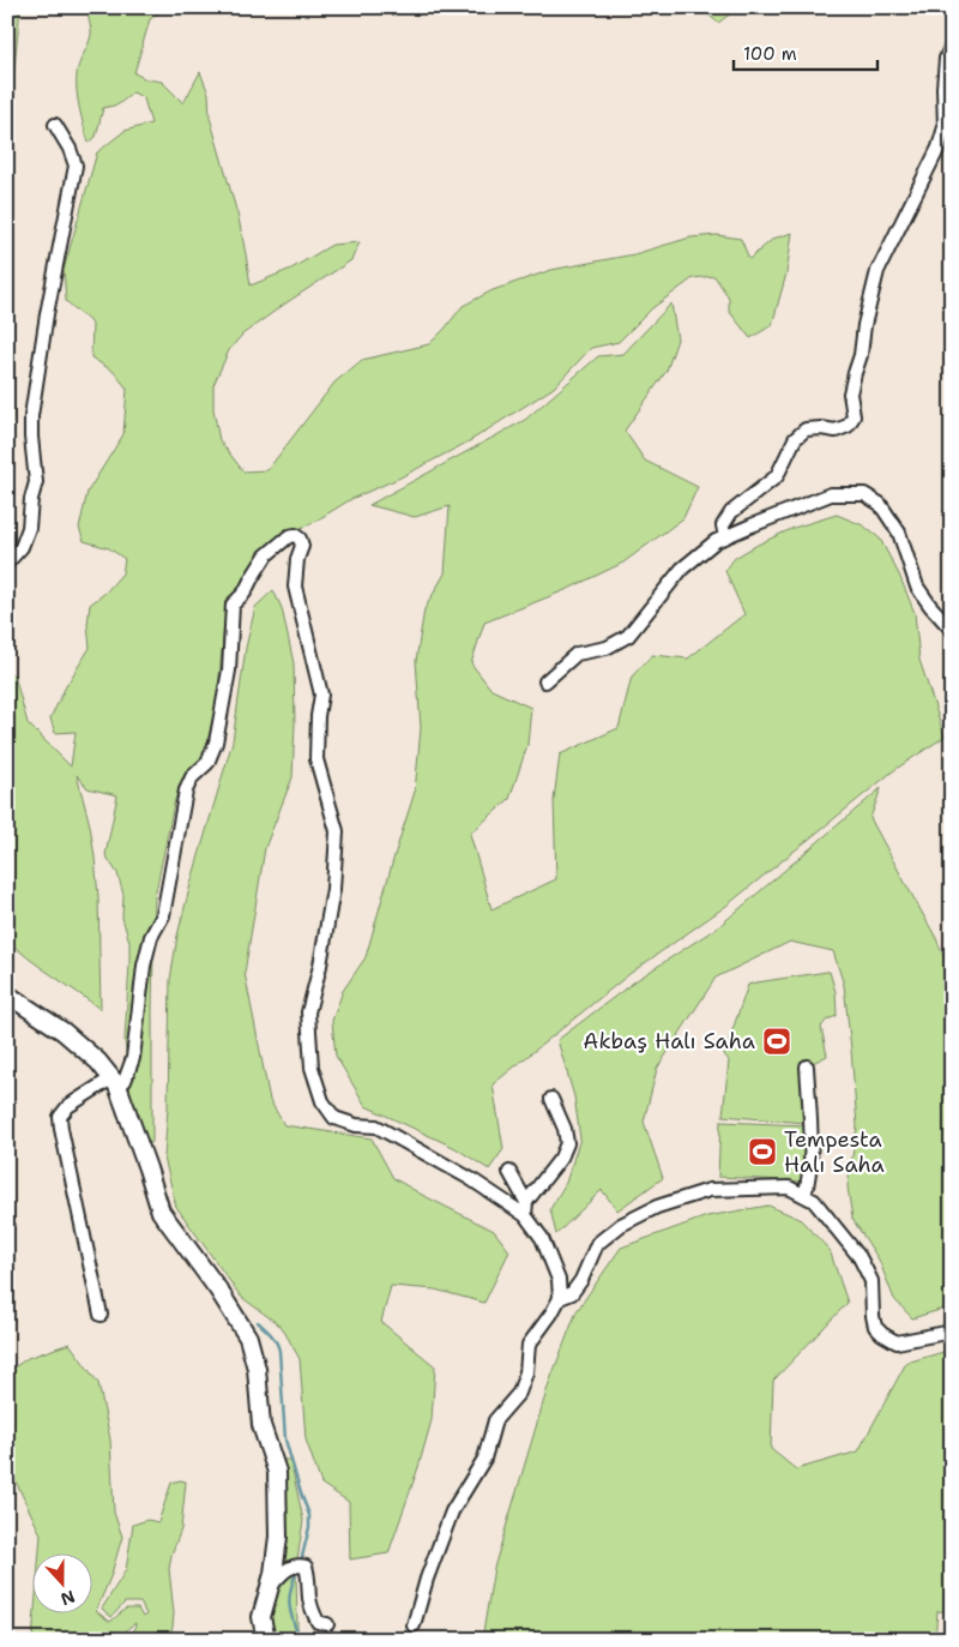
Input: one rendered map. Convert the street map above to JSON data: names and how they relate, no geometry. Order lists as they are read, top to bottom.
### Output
{
  "places": {
    "sports": ["Akbaş Halı Saha", "Tempesta Halı Saha"]
  },
  "scale_bar": "100 m",
  "north": "bottom"
}
